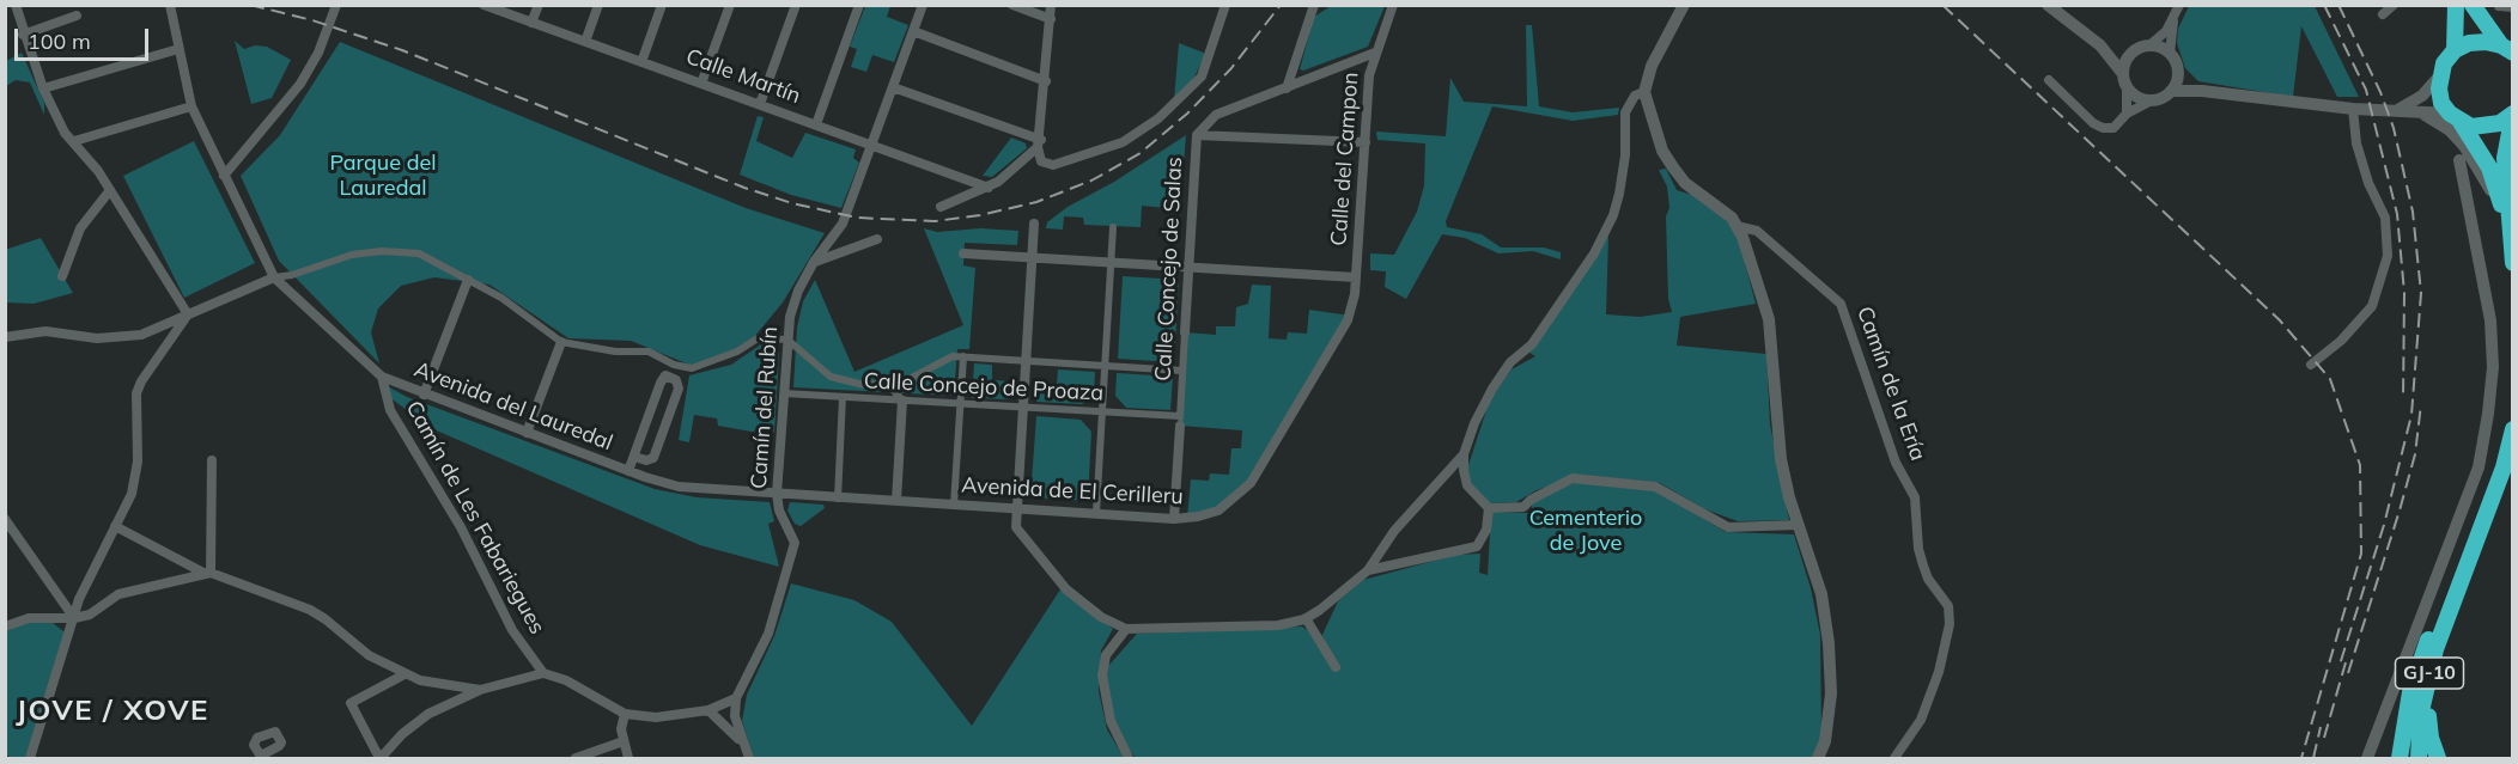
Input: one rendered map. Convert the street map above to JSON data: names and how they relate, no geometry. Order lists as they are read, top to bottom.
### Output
{
  "streets": {
    "highway": ["GJ-10"],
    "street": [
      "Calle Martín",
      "Calle del Campon",
      "Calle Concejo de Salas",
      "Camín de la Ería",
      "Calle Concejo de Proaza",
      "Avenida del Lauredal",
      "Camín del Rubín",
      "Avenida de El Cerilleru",
      "Camín de Les Fabariegues"
    ]
  },
  "crossings": [
    ["Calle Martín", "Camín del Rubín"],
    ["Calle del Campon", "Calle Concejo de Salas"],
    ["Calle del Campon", "Avenida de El Cerilleru"],
    ["Calle Concejo de Salas", "Calle Concejo de Proaza"],
    ["Calle Concejo de Salas", "Avenida de El Cerilleru"],
    ["Calle Concejo de Proaza", "Camín del Rubín"],
    ["Avenida del Lauredal", "Camín del Rubín"],
    ["Avenida del Lauredal", "Avenida de El Cerilleru"],
    ["Avenida del Lauredal", "Camín de Les Fabariegues"],
    ["Camín del Rubín", "Avenida de El Cerilleru"]
  ],
  "districts": ["JOVE / XOVE"],
  "parks": ["Parque del Lauredal", "Cementerio de Jove"],
  "scale_bar": "100 m"
}
